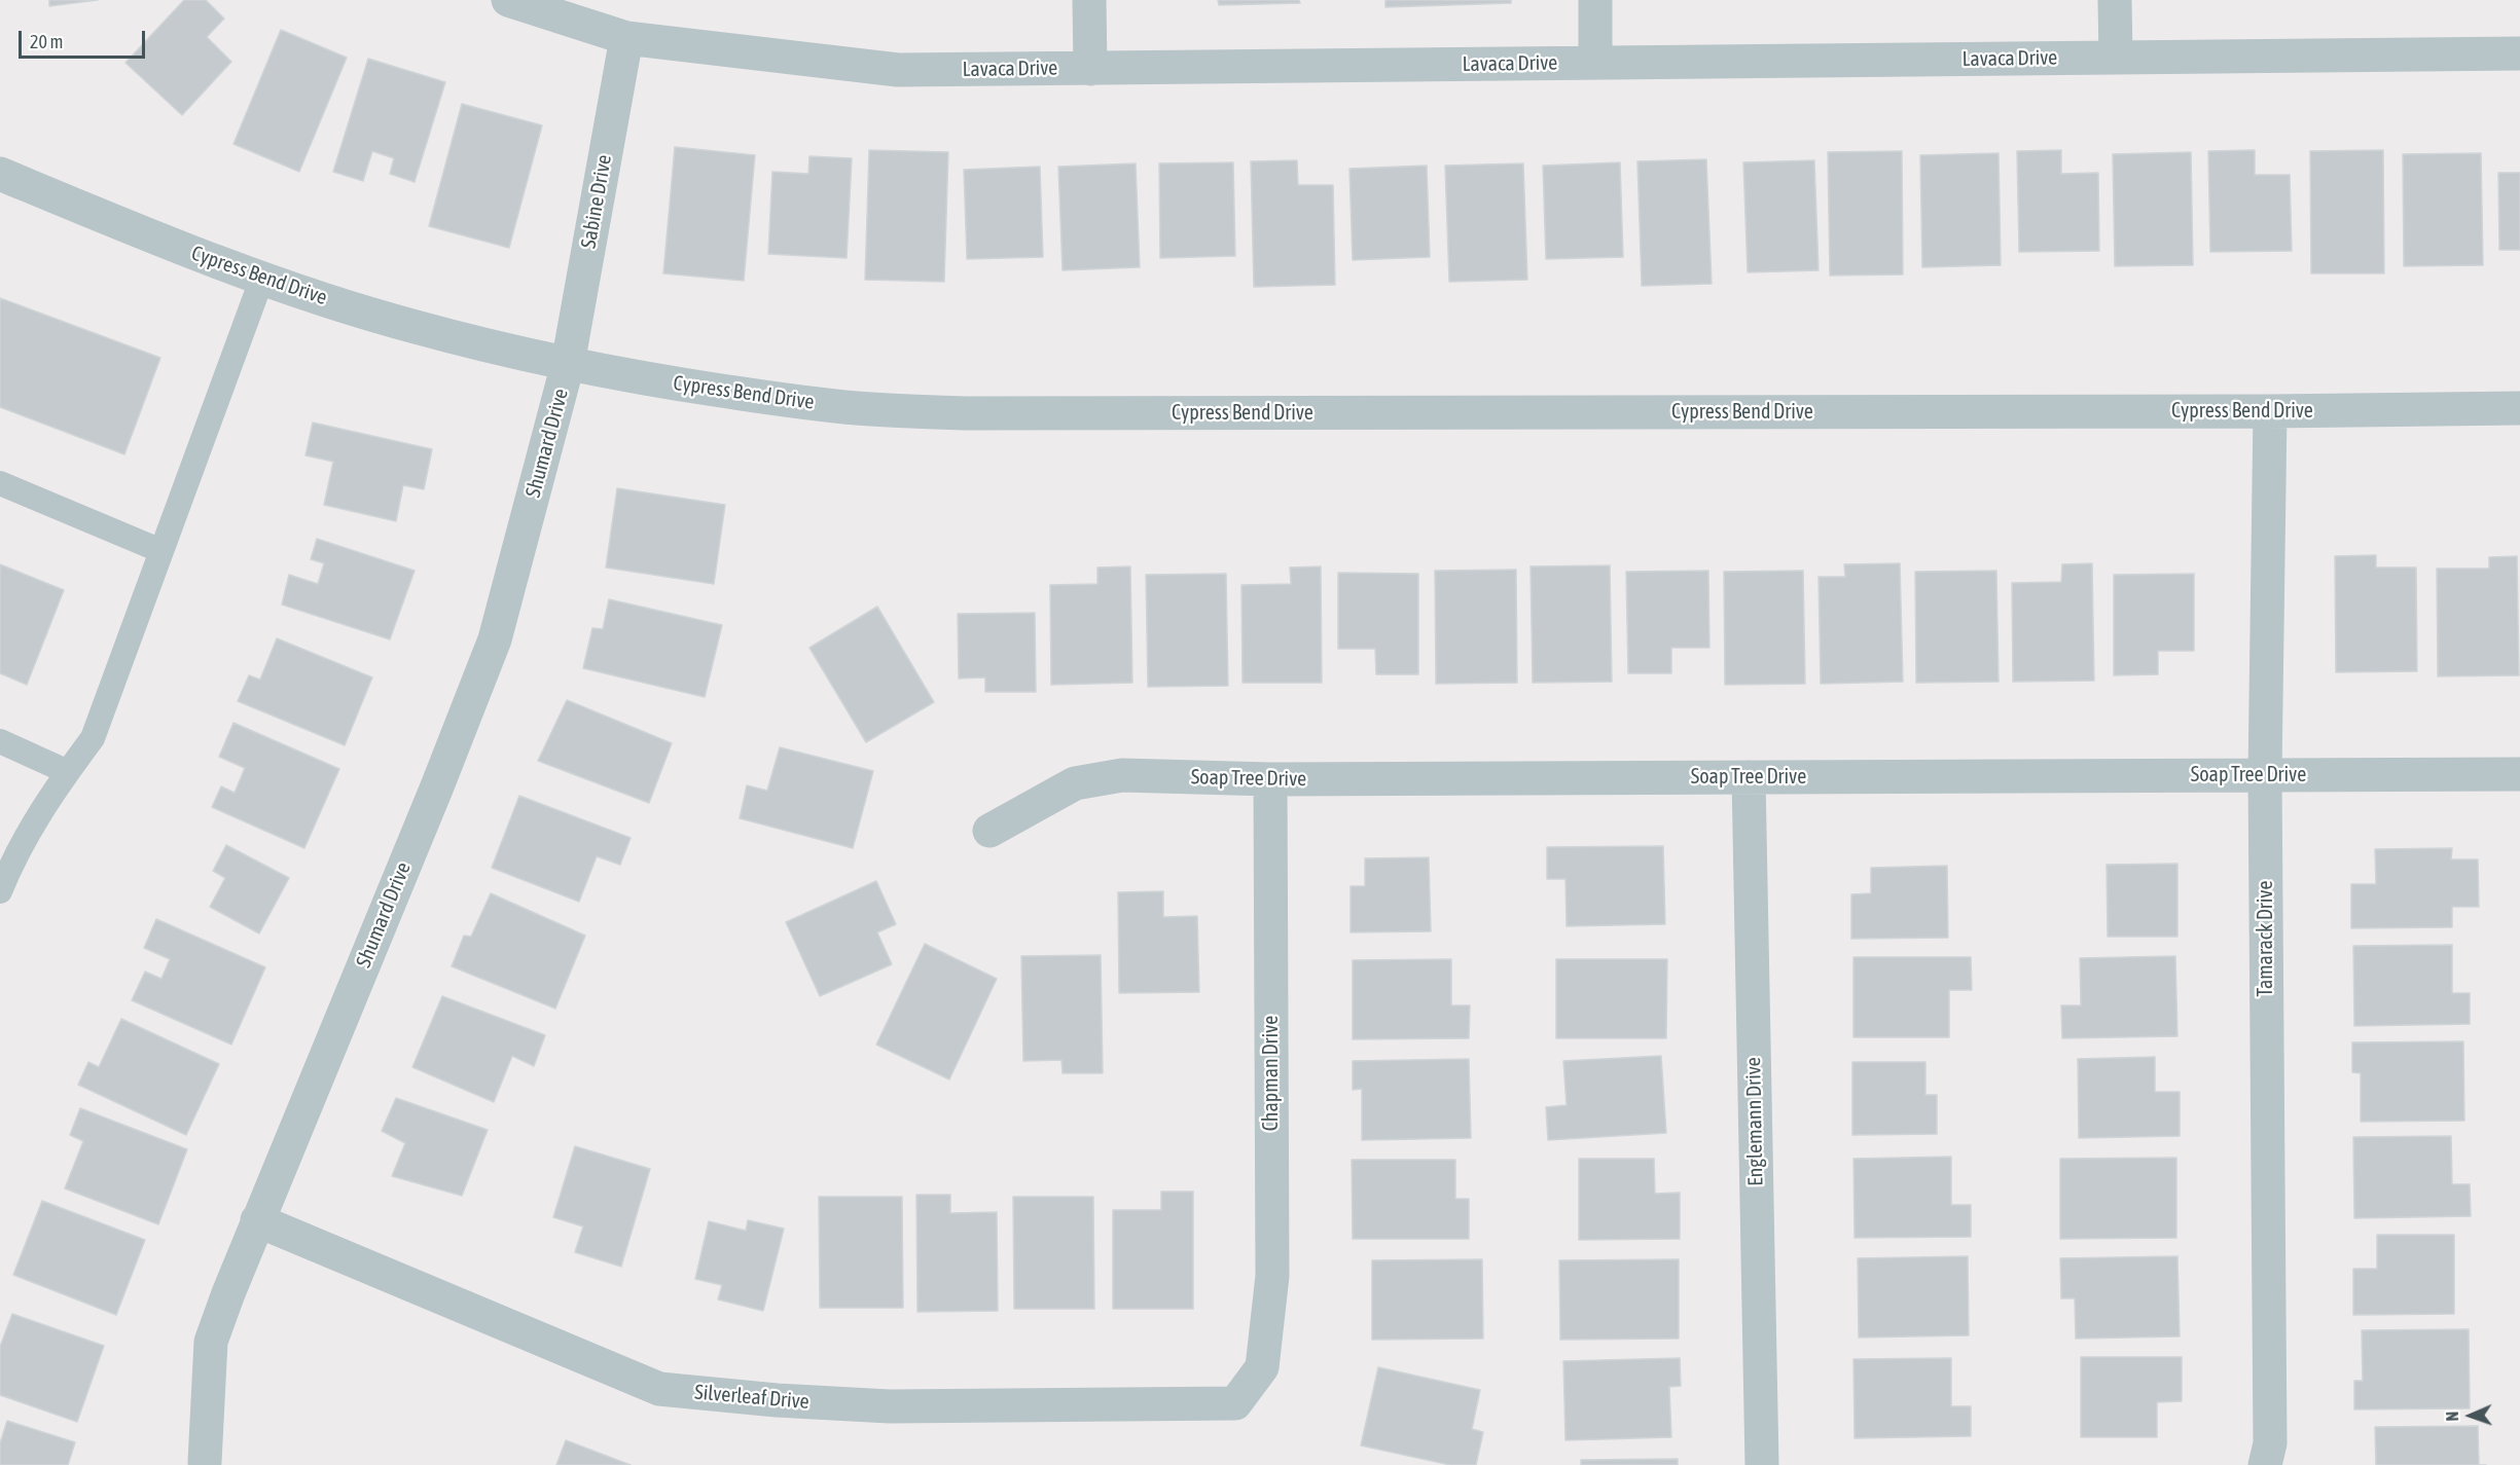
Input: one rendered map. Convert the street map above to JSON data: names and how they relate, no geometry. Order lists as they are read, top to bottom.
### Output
{
  "streets": {
    "street": [
      "Lavaca Drive",
      "Sabine Drive",
      "Cypress Bend Drive",
      "Shumard Drive",
      "Soap Tree Drive",
      "Tamarack Drive",
      "Chapman Drive",
      "Englemann Drive",
      "Silverleaf Drive"
    ]
  },
  "crossings": [
    ["Lavaca Drive", "Sabine Drive"],
    ["Sabine Drive", "Cypress Bend Drive"],
    ["Sabine Drive", "Shumard Drive"],
    ["Cypress Bend Drive", "Shumard Drive"],
    ["Cypress Bend Drive", "Tamarack Drive"],
    ["Shumard Drive", "Silverleaf Drive"],
    ["Soap Tree Drive", "Tamarack Drive"],
    ["Soap Tree Drive", "Chapman Drive"],
    ["Soap Tree Drive", "Englemann Drive"],
    ["Chapman Drive", "Silverleaf Drive"]
  ],
  "scale_bar": "20 m",
  "north": "left"
}
